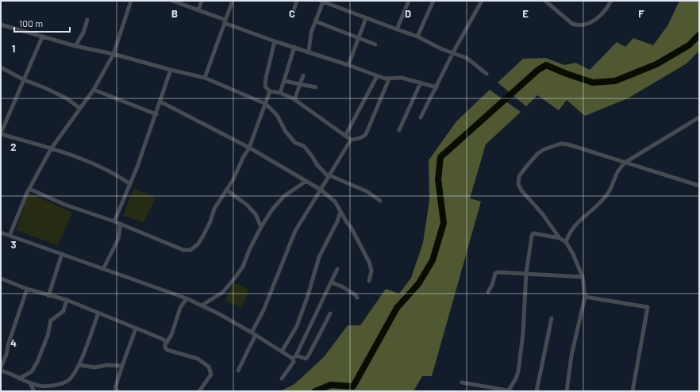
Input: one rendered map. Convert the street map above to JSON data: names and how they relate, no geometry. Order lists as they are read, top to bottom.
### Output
{
  "scale_bar": "100 m",
  "grid": {
    "columns": [
      "B",
      "C",
      "D",
      "E",
      "F"
    ],
    "rows": [
      "1",
      "2",
      "3",
      "4"
    ]
  }
}
